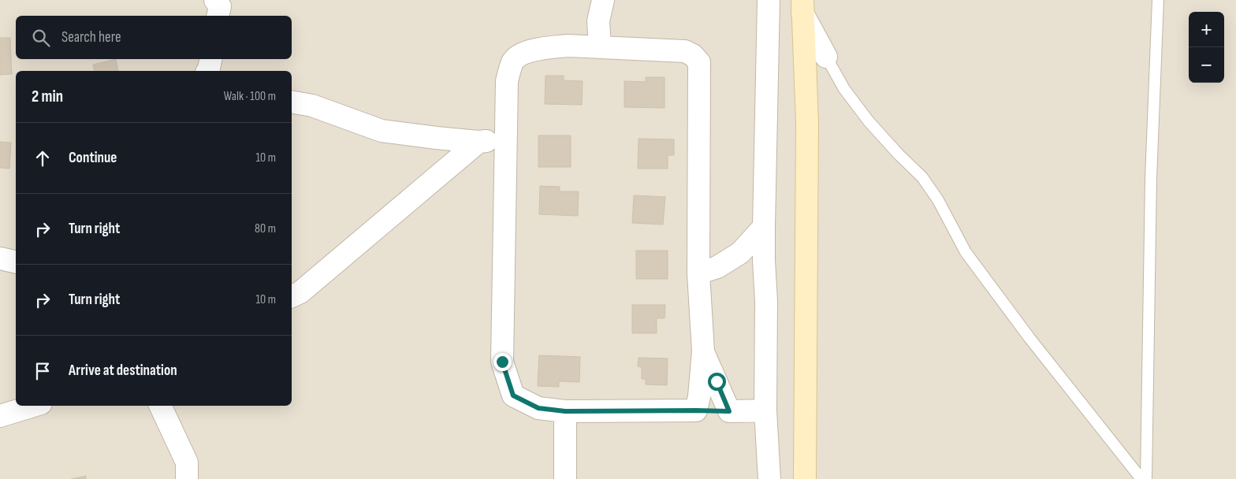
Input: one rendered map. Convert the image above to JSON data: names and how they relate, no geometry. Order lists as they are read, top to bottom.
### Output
{
  "page": {
    "map_buttons": ["+", "−"],
    "search": "Search here",
    "heading": ["2 min", "Walk · 100 m"],
    "list": [
      ["Continue", "10 m"],
      ["Turn right", "80 m"],
      ["Turn right", "10 m"],
      "Arrive at destination"
    ]
  }
}
